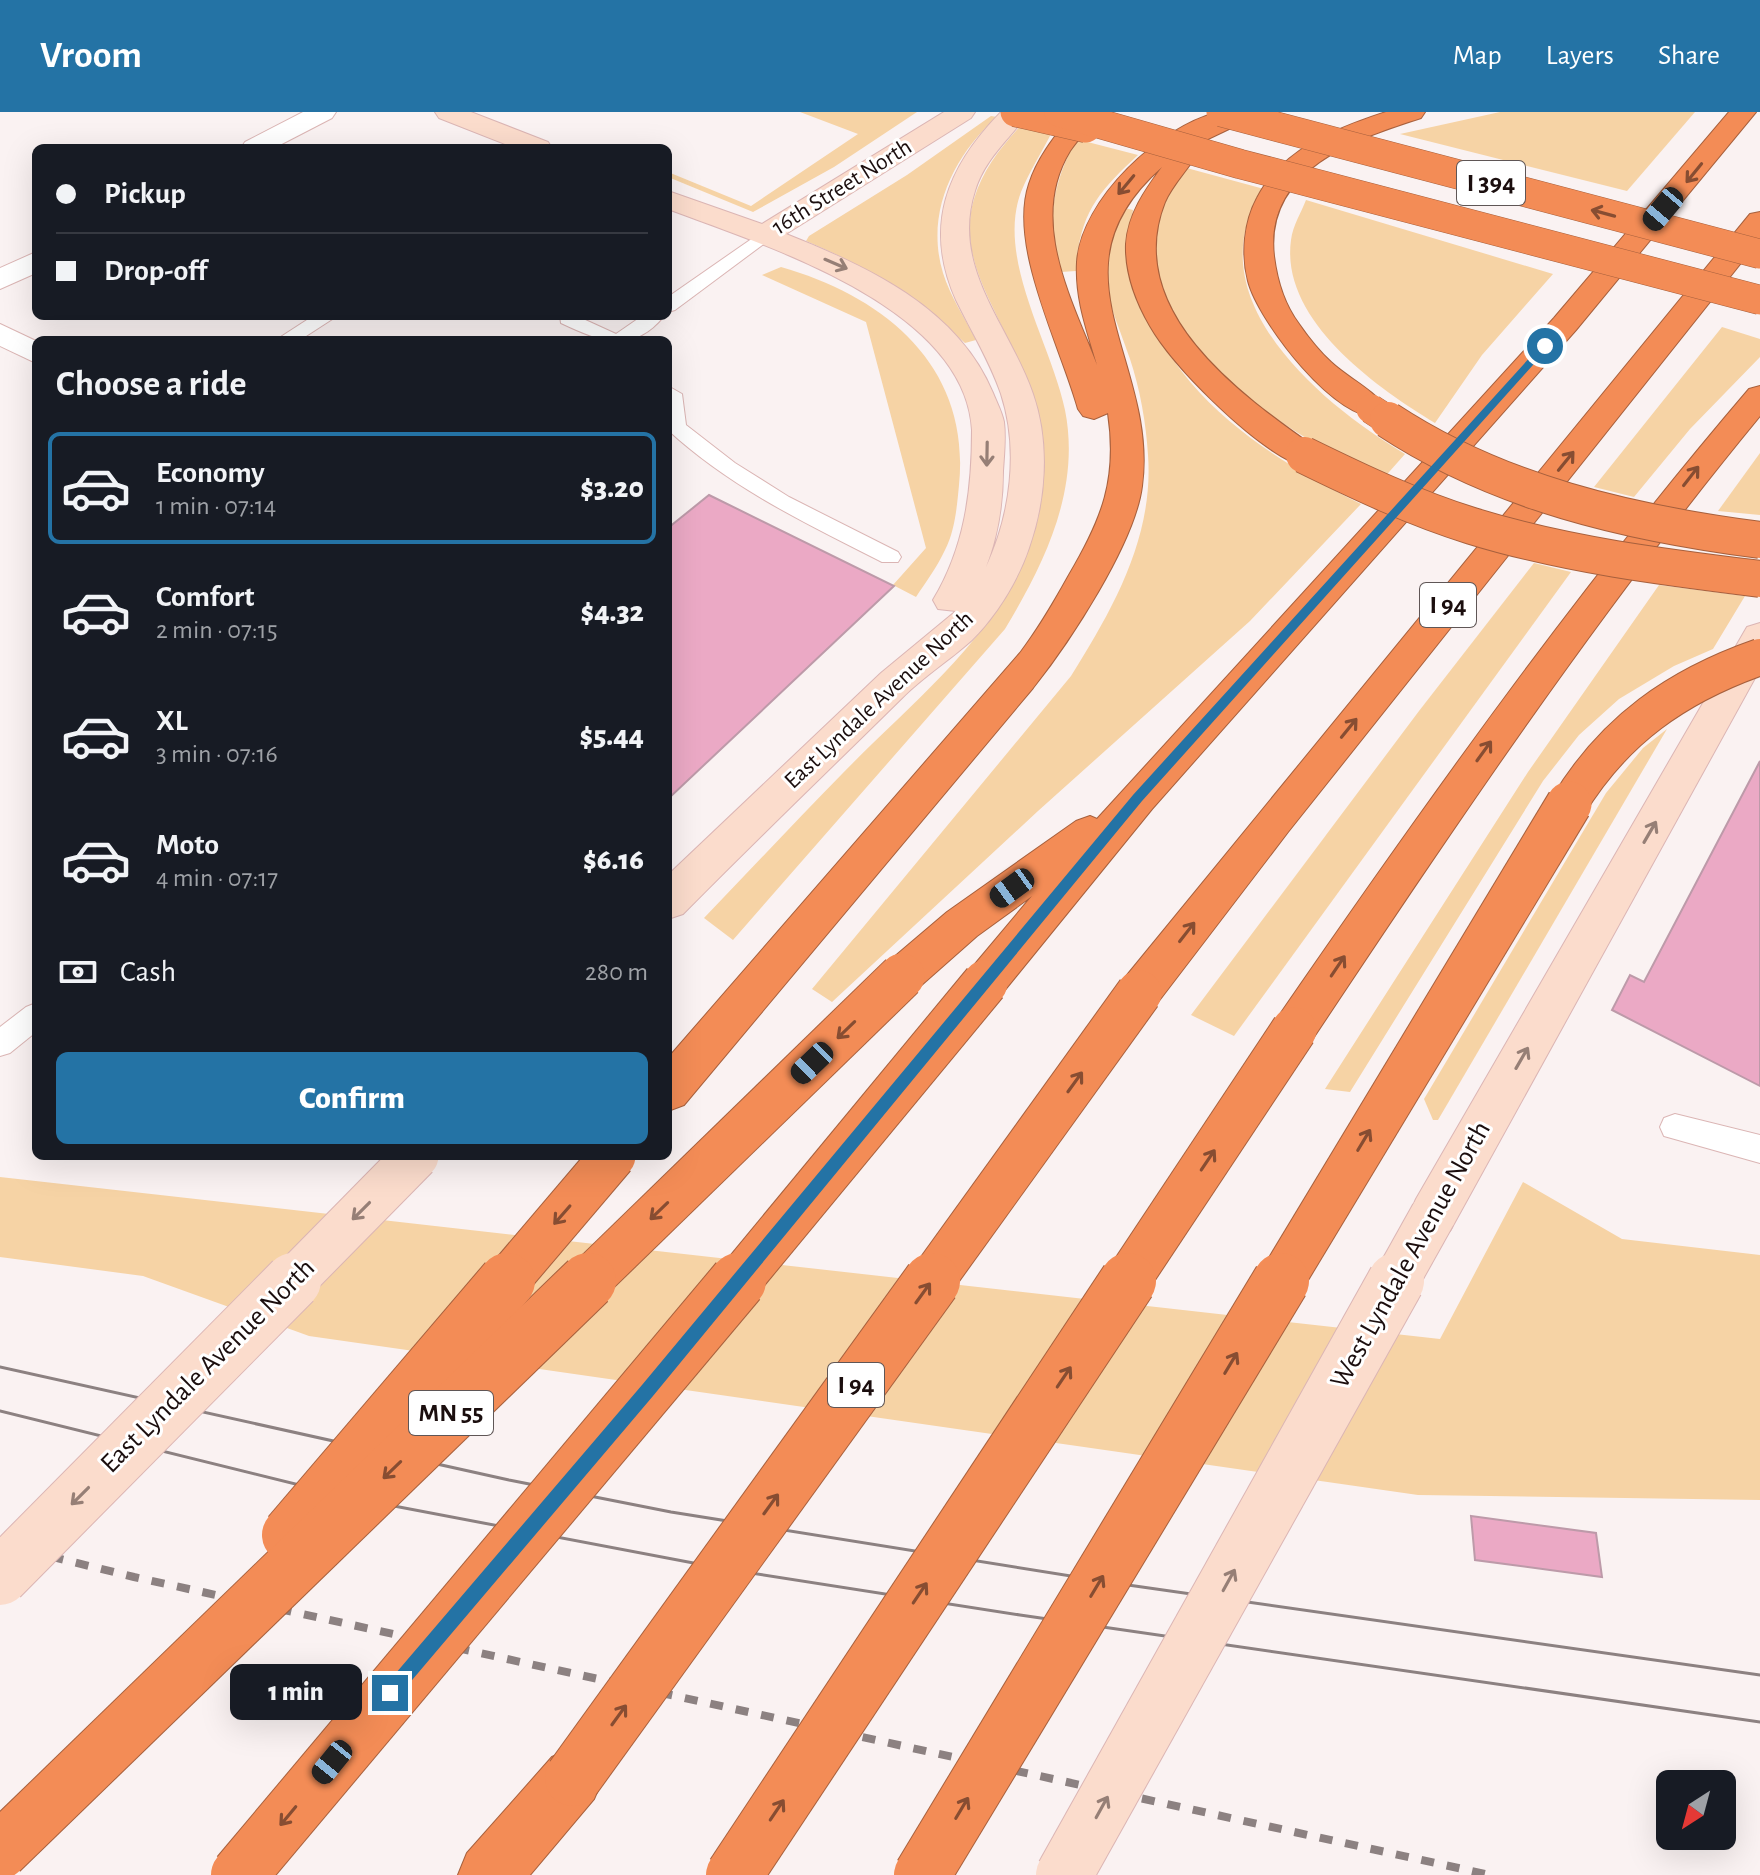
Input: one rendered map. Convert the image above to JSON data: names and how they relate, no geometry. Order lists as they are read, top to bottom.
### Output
{
  "streets": {
    "highway": ["I 394", "I 94", "MN 55"],
    "main road": ["16th Street North", "East Lyndale Avenue North", "West Lyndale Avenue North"]
  },
  "one_way": ["East Lyndale Avenue North", "West Lyndale Avenue North"],
  "north": "bottom left",
  "page": {
    "header": "Vroom",
    "nav": ["Map", "Layers", "Share"],
    "banner": ["Pickup", "Drop-off"],
    "heading": "Choose a ride",
    "list": [
      {
        "name": "Economy",
        "note": "1 min · 07:14",
        "value": "$3.20"
      },
      {
        "name": "Comfort",
        "note": "2 min · 07:15",
        "value": "$4.32"
      },
      {
        "name": "XL",
        "note": "3 min · 07:16",
        "value": "$5.44"
      },
      {
        "name": "Moto",
        "note": "4 min · 07:17",
        "value": "$6.16"
      }
    ],
    "pay": ["Cash", "280 m"],
    "buttons": "Confirm",
    "bubble": "1 min"
  }
}
